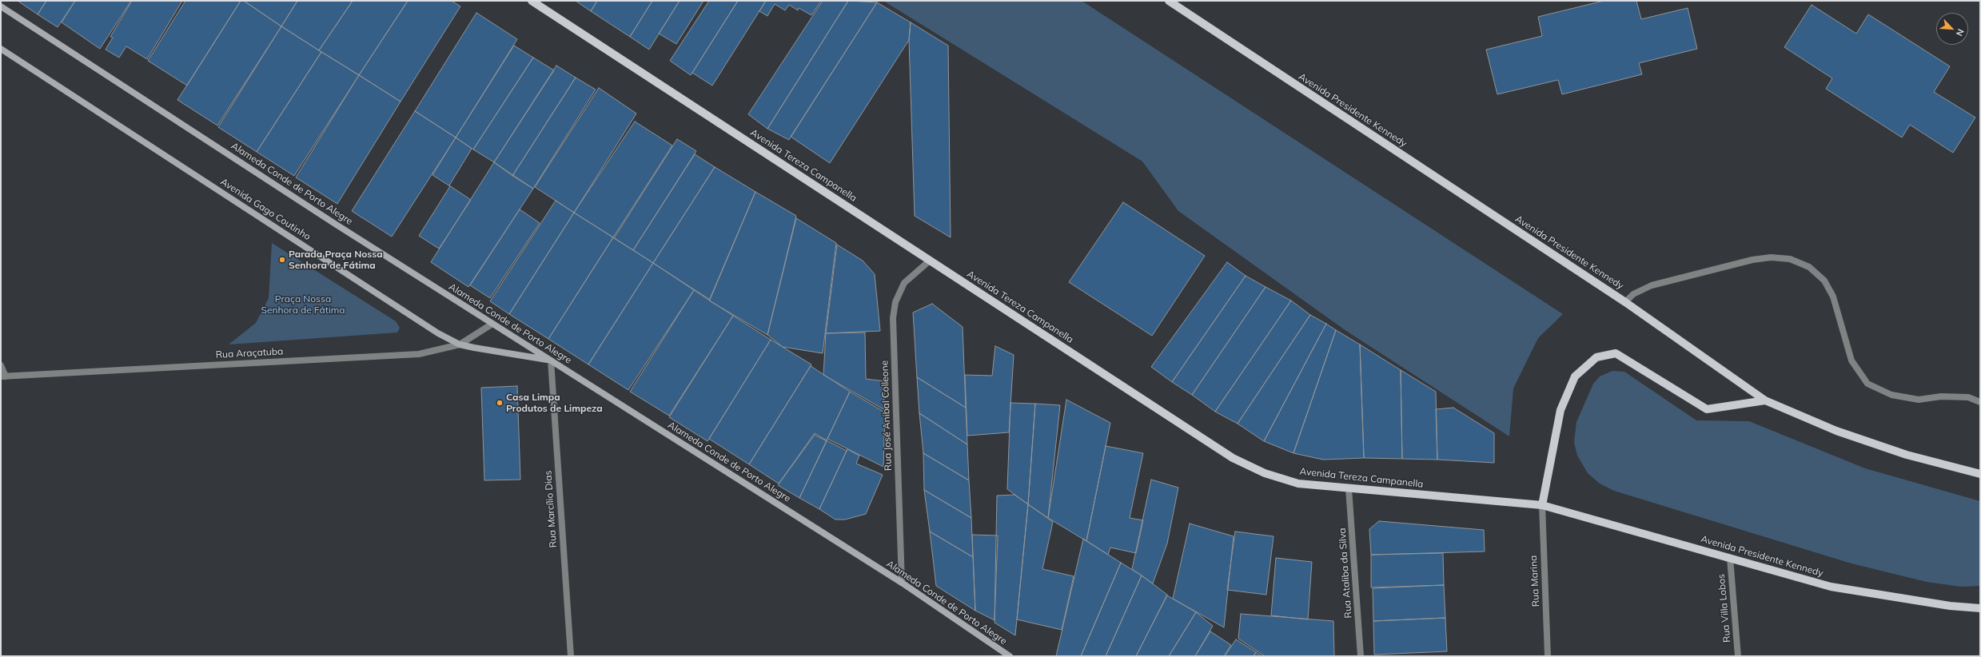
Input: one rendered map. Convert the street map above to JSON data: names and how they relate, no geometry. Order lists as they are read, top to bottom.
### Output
{
  "streets": {
    "main road": [
      "Avenida Presidente Kennedy",
      "Avenida Tereza Campanella",
      "Alameda Conde de Porto Alegre",
      "Avenida Gago Coutinho"
    ],
    "street": [
      "Rua Araçatuba",
      "Rua José Anibal Colleone",
      "Rua Marcílio Dias",
      "Rua Ataliba da Silva",
      "Rua Marina",
      "Rua Villa Lobos"
    ]
  },
  "crossings": [
    ["Avenida Presidente Kennedy", "Avenida Tereza Campanella"],
    ["Avenida Presidente Kennedy", "Rua Marina"],
    ["Avenida Presidente Kennedy", "Rua Villa Lobos"],
    ["Avenida Tereza Campanella", "Rua José Anibal Colleone"],
    ["Avenida Tereza Campanella", "Rua Ataliba da Silva"],
    ["Avenida Tereza Campanella", "Rua Marina"],
    ["Alameda Conde de Porto Alegre", "Avenida Gago Coutinho"],
    ["Alameda Conde de Porto Alegre", "Rua Araçatuba"],
    ["Alameda Conde de Porto Alegre", "Rua José Anibal Colleone"],
    ["Alameda Conde de Porto Alegre", "Rua Marcílio Dias"],
    ["Avenida Gago Coutinho", "Rua Araçatuba"],
    ["Avenida Gago Coutinho", "Rua Marcílio Dias"]
  ],
  "parks": ["Praça Nossa Senhora de Fátima"],
  "places": ["Parada Praça Nossa Senhora de Fátima", "Casa Limpa Produtos de Limpeza"],
  "north": "bottom right"
}
